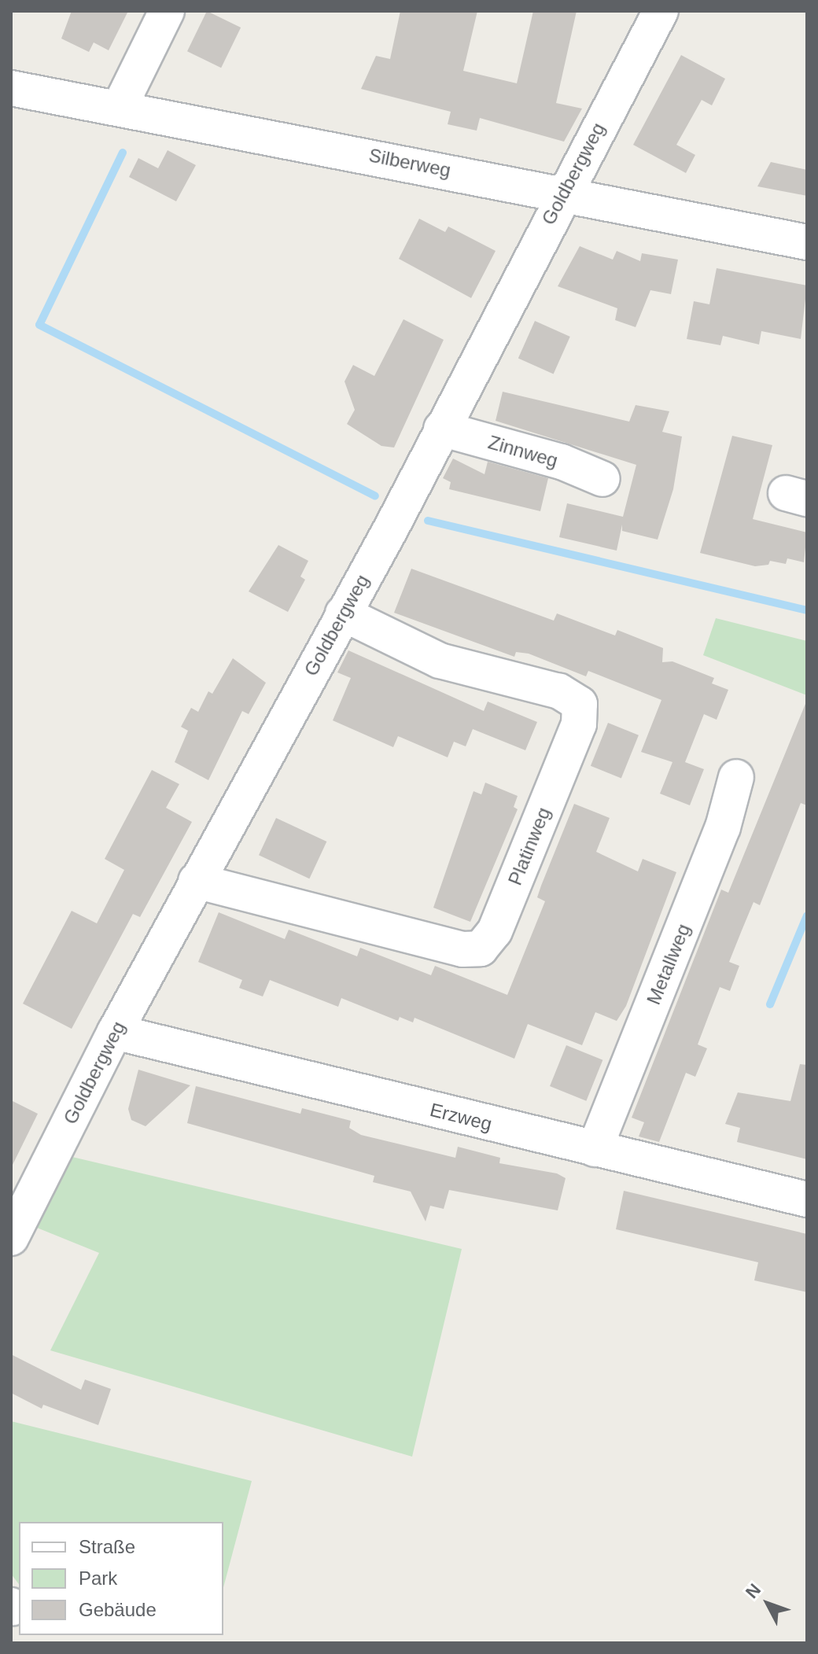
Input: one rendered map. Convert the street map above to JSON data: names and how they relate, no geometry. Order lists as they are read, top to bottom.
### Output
{
  "streets": {
    "street": [
      "Silberweg",
      "Goldbergweg",
      "Zinnweg",
      "Platinweg",
      "Metallweg",
      "Erzweg"
    ]
  },
  "crossings": [
    ["Silberweg", "Goldbergweg"],
    ["Goldbergweg", "Zinnweg"],
    ["Goldbergweg", "Platinweg"],
    ["Goldbergweg", "Erzweg"],
    ["Metallweg", "Erzweg"]
  ],
  "legend": ["Straße", "Park", "Gebäude"],
  "north": "top left"
}
